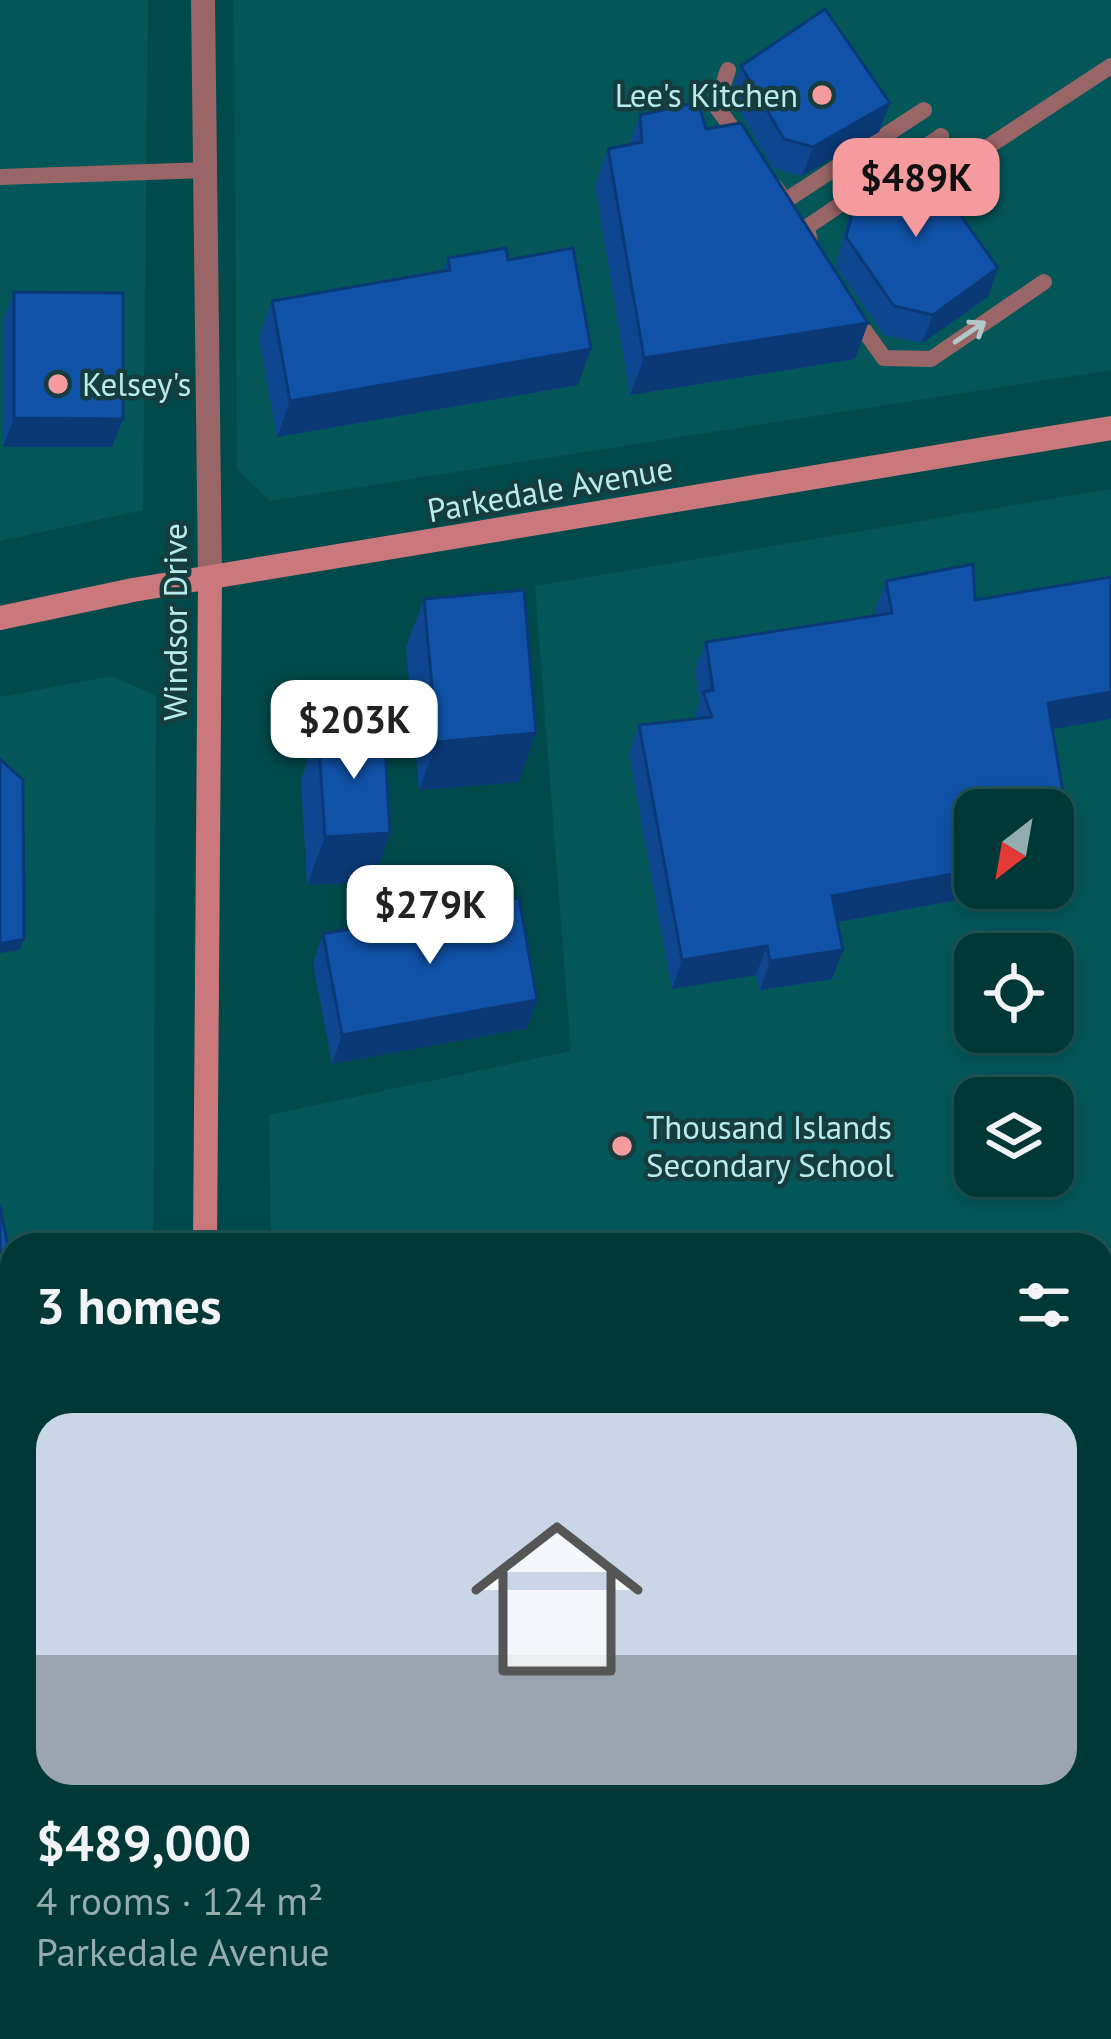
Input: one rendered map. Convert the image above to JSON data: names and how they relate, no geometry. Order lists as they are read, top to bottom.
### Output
{
  "streets": {
    "main road": ["Parkedale Avenue", "Windsor Drive"]
  },
  "crossings": [
    ["Parkedale Avenue", "Windsor Drive"]
  ],
  "places": ["Lee's Kitchen", "Kelsey's", "Thousand Islands Secondary School"],
  "north": "bottom left",
  "page": {
    "price": ["$489K", "$203K", "$279K"],
    "heading": "3 homes",
    "list": [
      {
        "name": "$489,000",
        "note": "4 rooms · 124 m² · Parkedale Avenue"
      }
    ]
  }
}
